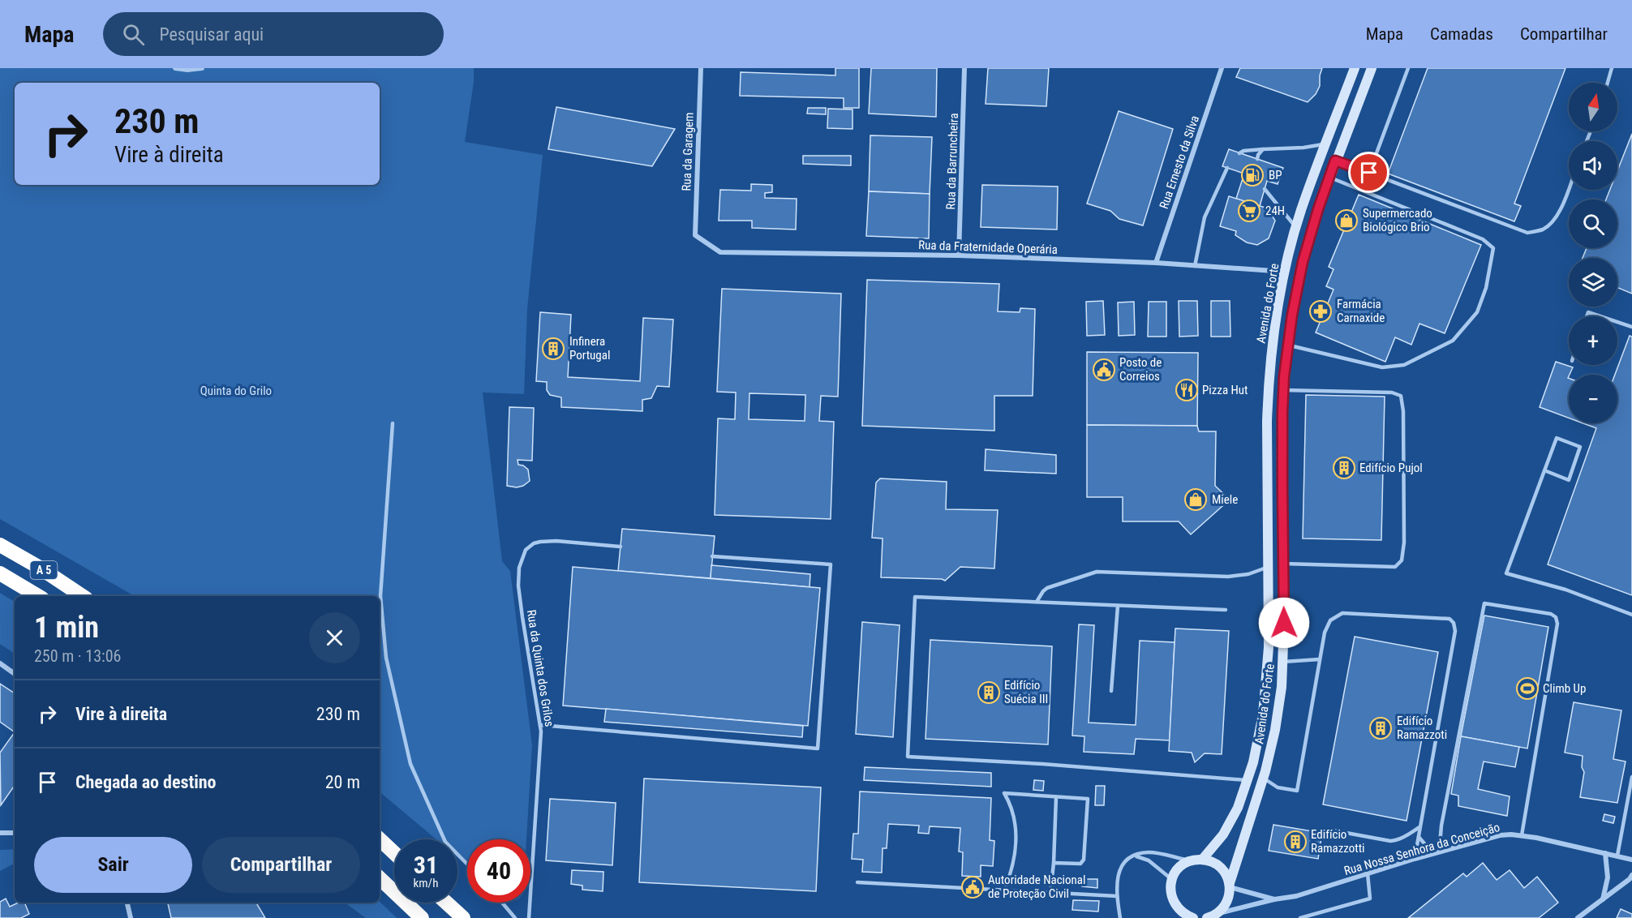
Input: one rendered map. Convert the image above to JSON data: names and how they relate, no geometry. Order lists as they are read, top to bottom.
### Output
{
  "streets": {
    "highway": ["A 5"],
    "street": [
      "Rua da Garagem",
      "Rua da Barruncheira",
      "Rua Ernesto da Silva",
      "Rua da Fraternidade Operária",
      "Avenida do Forte",
      "Rua Nossa Senhora da Conceição"
    ],
    "lane": ["Rua da Quinta dos Grilos"]
  },
  "crossings": [
    ["Rua da Garagem", "Rua da Fraternidade Operária"],
    ["Rua da Barruncheira", "Rua da Fraternidade Operária"],
    ["Rua Ernesto da Silva", "Rua da Fraternidade Operária"],
    ["Rua da Fraternidade Operária", "Avenida do Forte"],
    ["Avenida do Forte", "Rua Nossa Senhora da Conceição"]
  ],
  "parks": ["Quinta do Grilo"],
  "places": {
    "fuel station": ["BP"],
    "supermarket": ["24H"],
    "shop": ["Supermercado Biológico Brio", "Miele"],
    "pharmacy": ["Farmácia Carnaxide"],
    "building": [
      "Infinera Portugal",
      "Edifício Pujol",
      "Edifício Suécia III",
      "Edifício Ramazzoti",
      "Edifício Ramazzotti"
    ],
    "public building": ["Posto de Correios", "Autoridade Nacional de Proteção Civil"],
    "restaurant": ["Pizza Hut"],
    "sports": ["Climb Up"]
  },
  "north": "top",
  "page": {
    "header": "Mapa",
    "search": "Pesquisar aqui",
    "nav": ["Mapa", "Camadas", "Compartilhar"],
    "map_buttons": ["+", "−"],
    "turn": ["230 m", "Vire à direita"],
    "heading": ["1 min", "250 m · 13:06"],
    "list": [
      {
        "name": "Vire à direita",
        "value": "230 m"
      },
      {
        "name": "Chegada ao destino",
        "value": "20 m"
      }
    ],
    "buttons": ["Sair", "Compartilhar"],
    "speed": "31 km/h",
    "limit": "40"
  }
}
